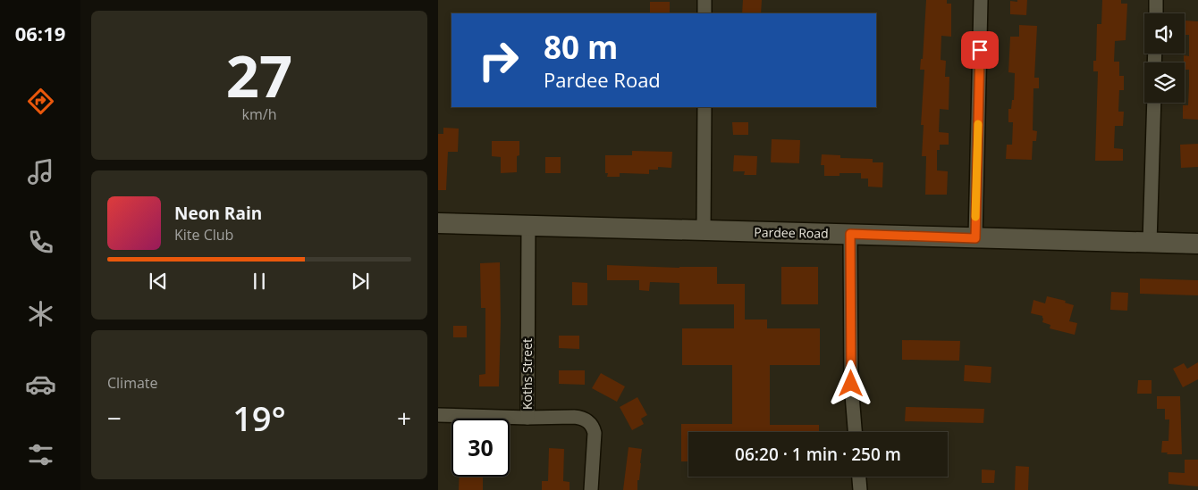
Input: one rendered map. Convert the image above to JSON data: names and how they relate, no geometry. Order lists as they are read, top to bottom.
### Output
{
  "streets": {
    "main road": ["Pardee Road"],
    "street": ["Koths Street"]
  },
  "crossings": [
    ["Pardee Road", "Koths Street"]
  ],
  "page": {
    "tabs": "06:19",
    "tile": [
      ["27", "km/h"],
      "Climate"
    ],
    "turn": ["80 m", "Pardee Road"],
    "song": ["Neon Rain", "Kite Club"],
    "heat": ["−", "19°", "+"],
    "limit": "30",
    "trip": "06:20 · 1 min · 250 m"
  }
}
